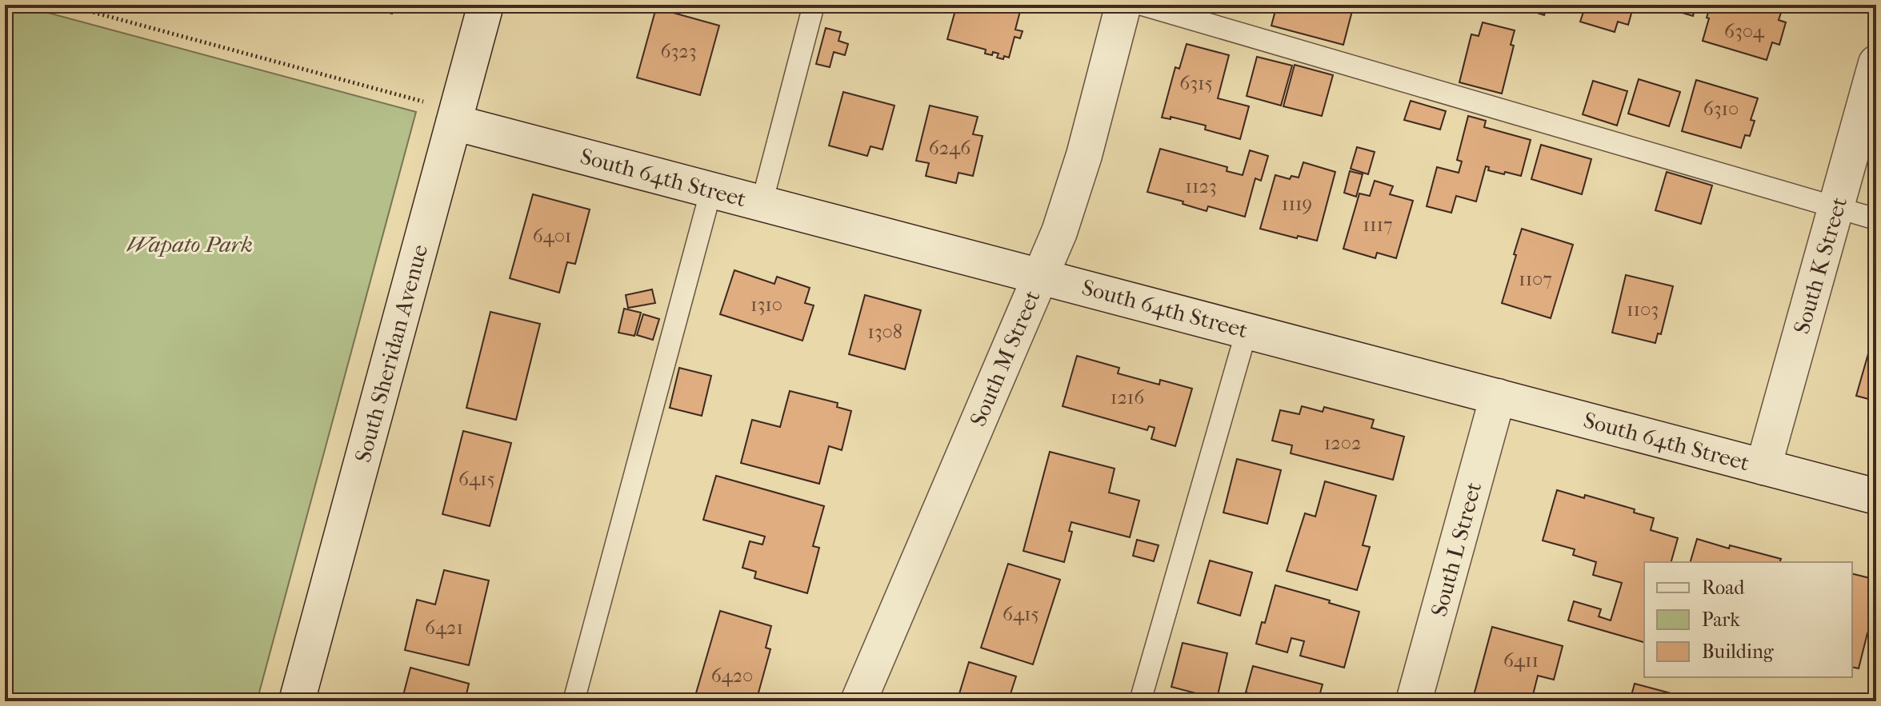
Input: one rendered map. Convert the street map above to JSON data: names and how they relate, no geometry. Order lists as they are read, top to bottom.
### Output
{
  "streets": {
    "street": [
      "South 64th Street",
      "South K Street",
      "South Sheridan Avenue",
      "South M Street",
      "South L Street"
    ]
  },
  "crossings": [
    ["South 64th Street", "South K Street"],
    ["South 64th Street", "South Sheridan Avenue"],
    ["South 64th Street", "South M Street"],
    ["South 64th Street", "South L Street"]
  ],
  "parks": ["Wapato Park"],
  "house_numbers": [
    "6304",
    "6323",
    "6315",
    "6310",
    "6246",
    "1123",
    "1119",
    "1117",
    "6401",
    "1107",
    "1310",
    "1103",
    "1308",
    "1216",
    "1202",
    "6415",
    "6415",
    "6421",
    "6411",
    "6420"
  ],
  "legend": ["Road", "Park", "Building"]
}
